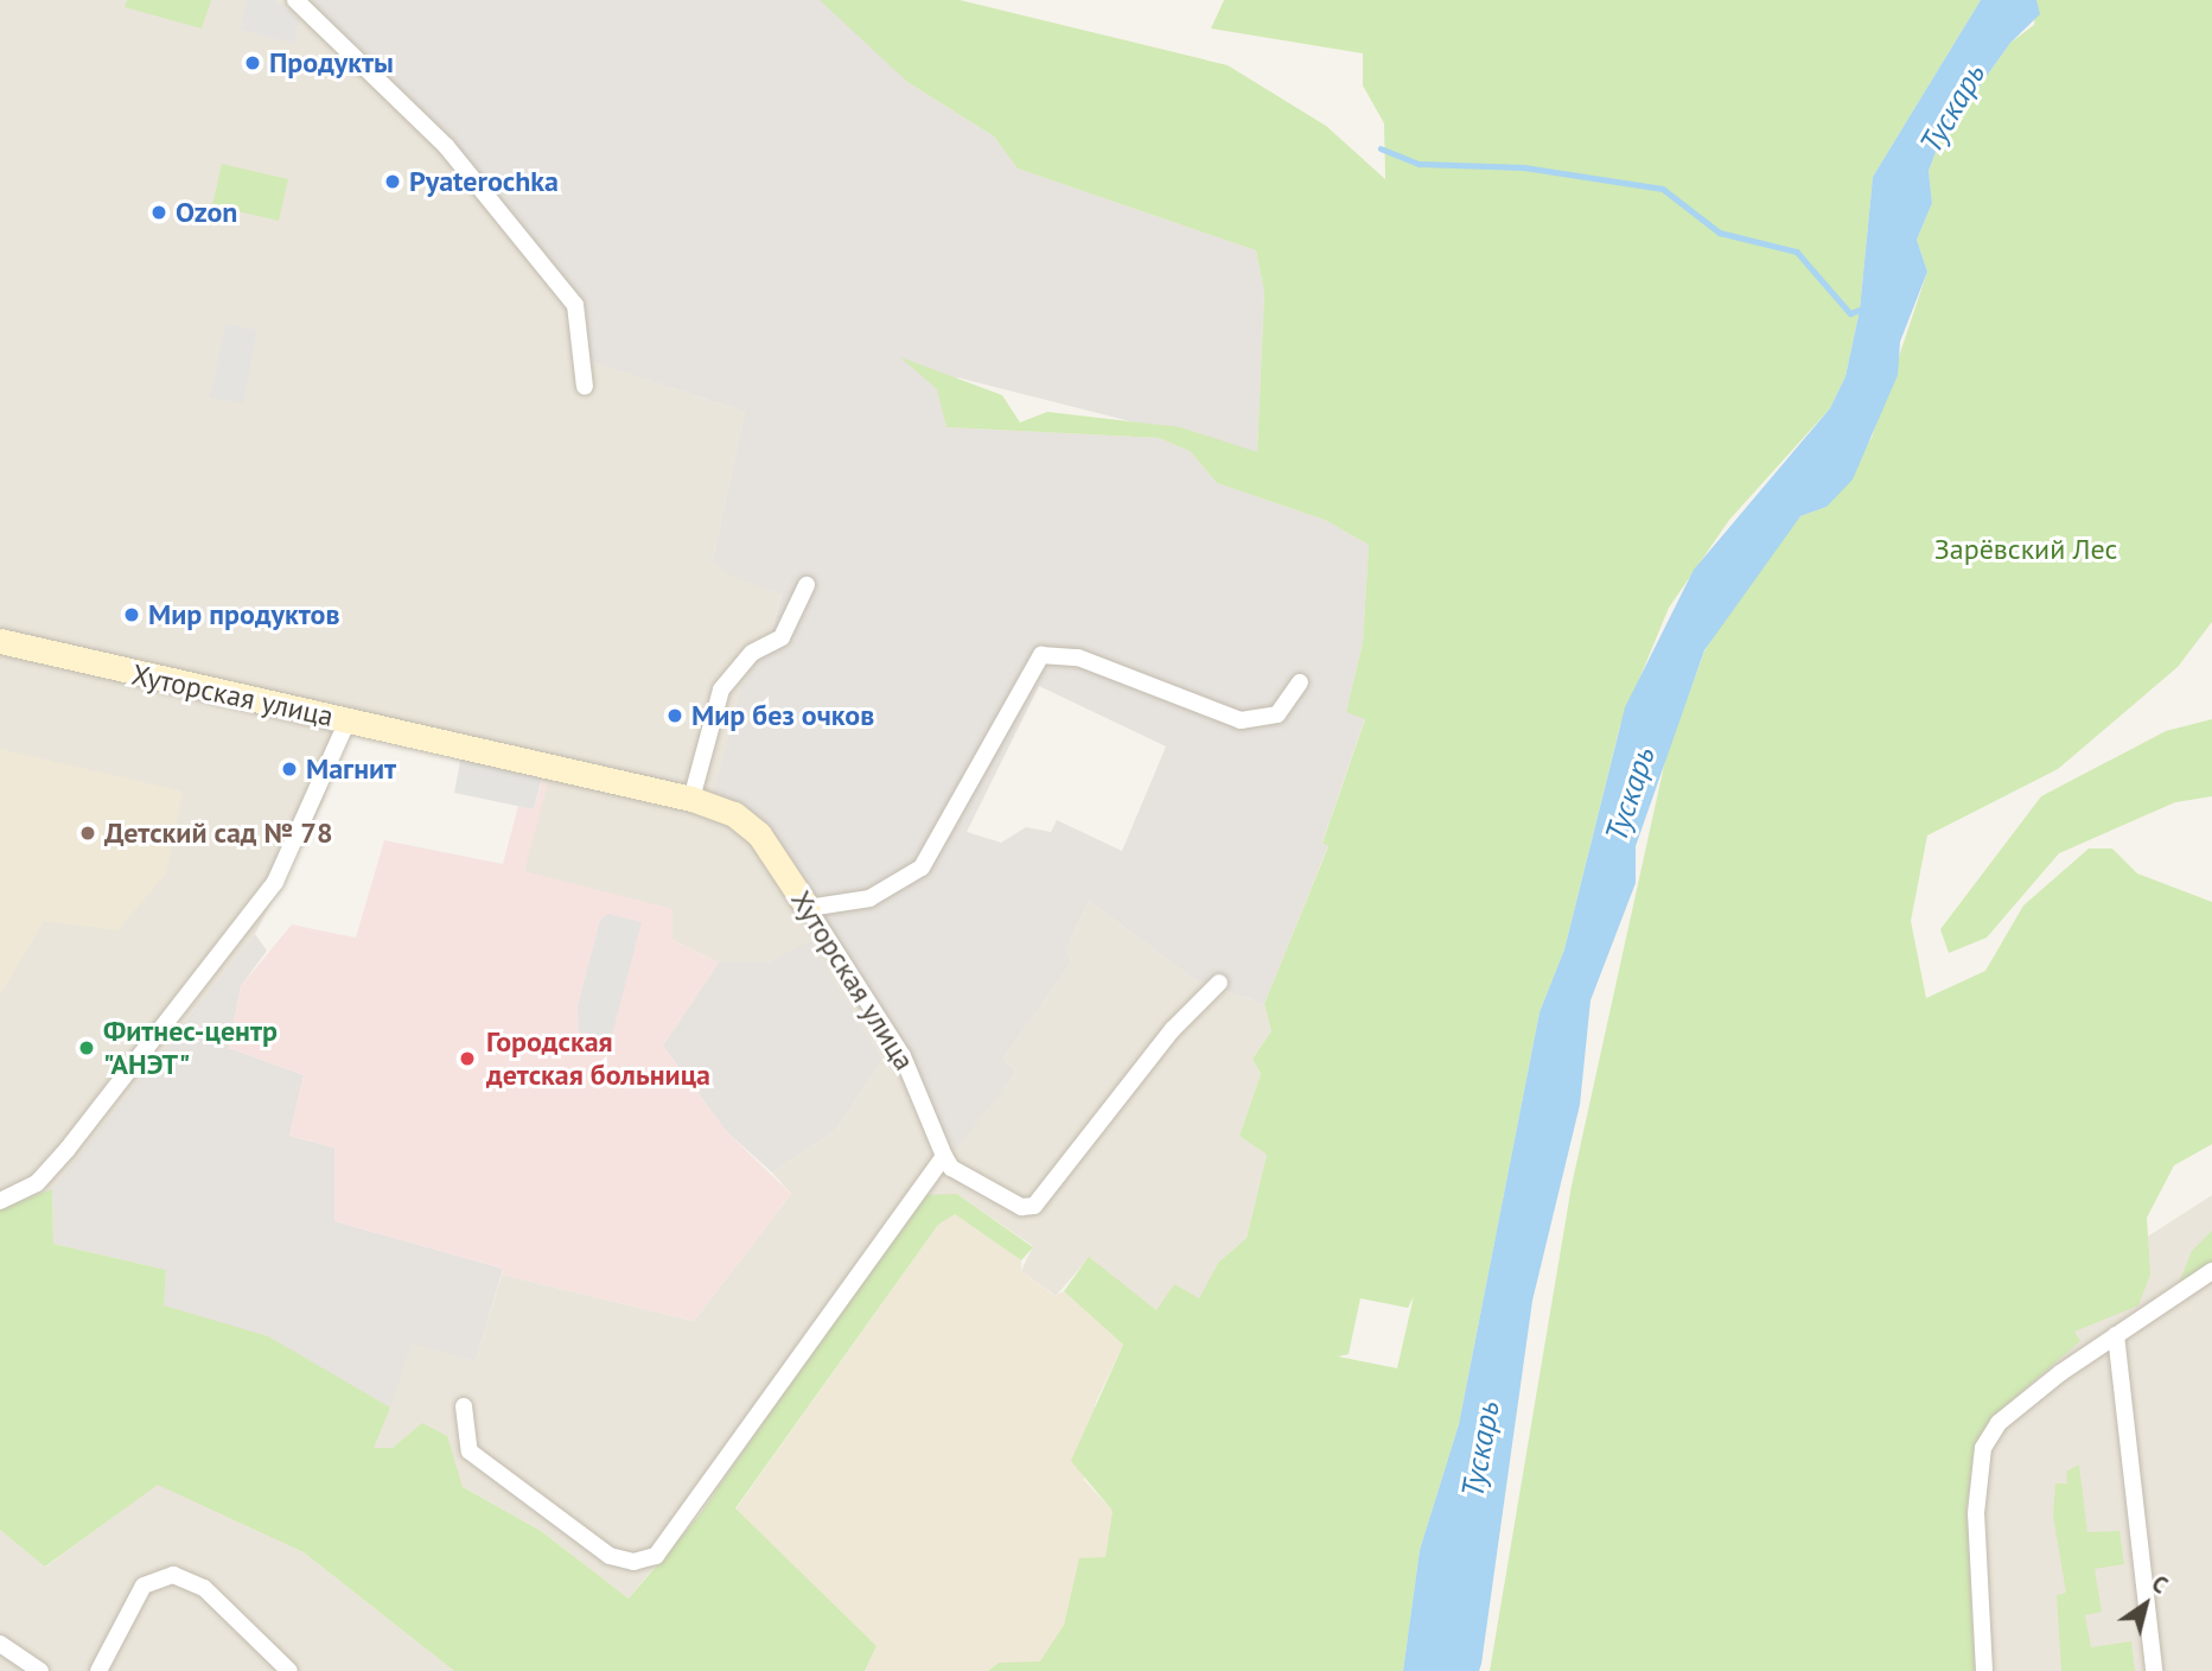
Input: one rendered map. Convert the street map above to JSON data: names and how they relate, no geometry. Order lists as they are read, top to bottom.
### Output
{
  "streets": {
    "street": ["Хуторская улица"]
  },
  "water": ["Тускарь"],
  "parks": ["Зарёвский Лес"],
  "places": [
    "Продукты",
    "Pyaterochka",
    "Ozon",
    "Мир продуктов",
    "Мир без очков",
    "Магнит",
    "Детский сад № 78",
    "Фитнес-центр \"АНЭТ\"",
    "Городская детская больница"
  ],
  "north": "top right"
}
